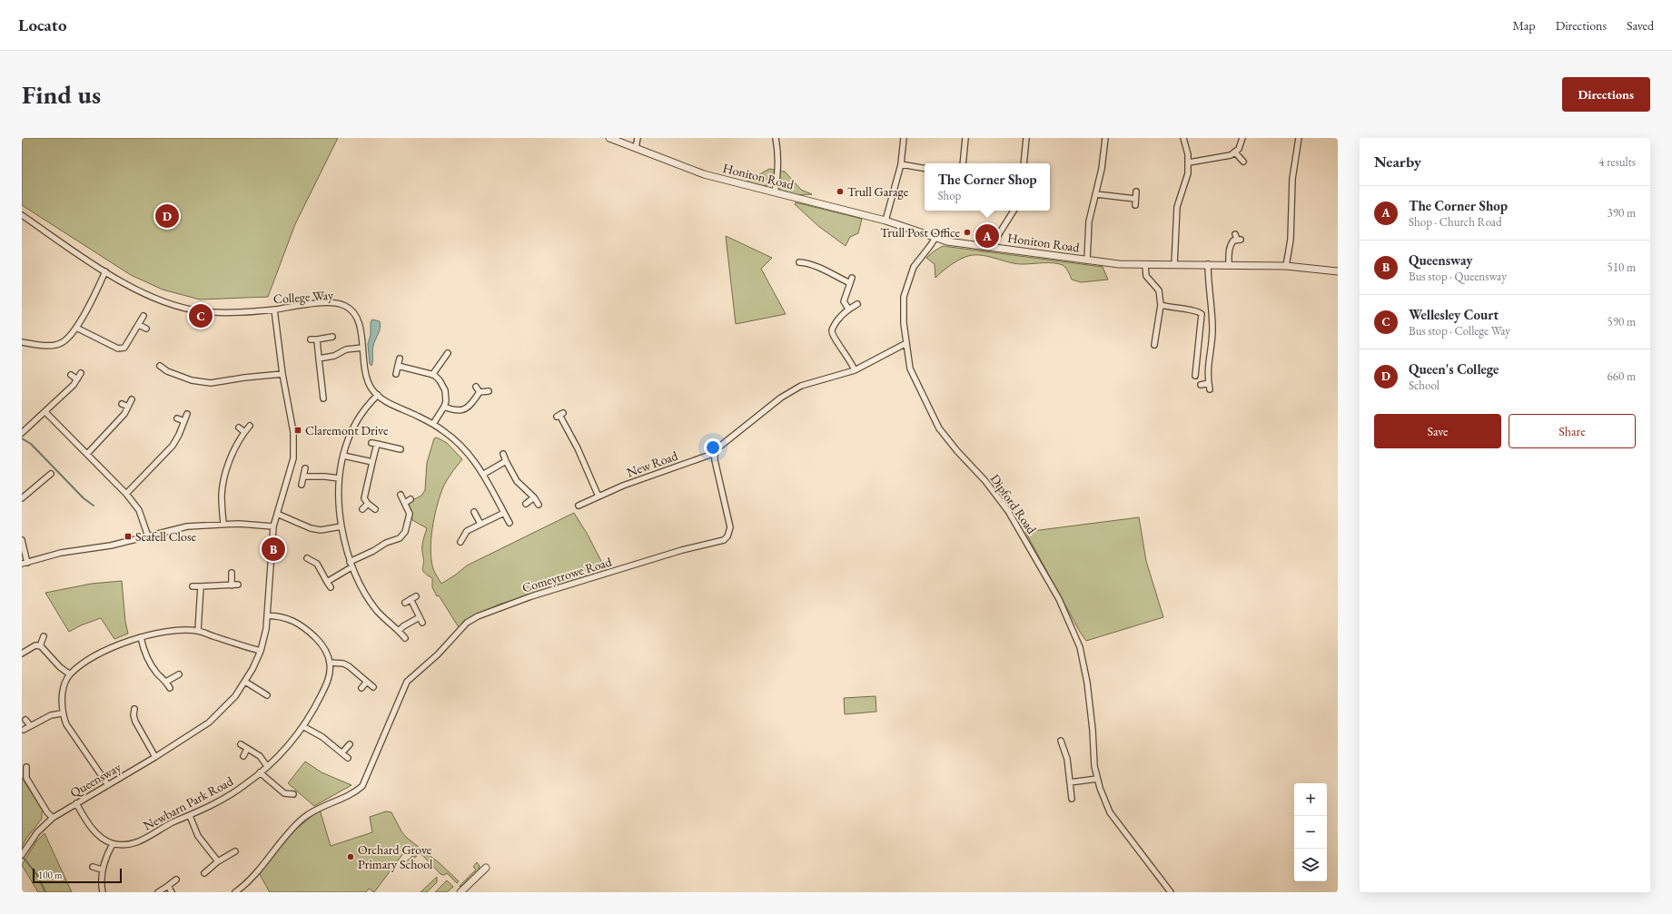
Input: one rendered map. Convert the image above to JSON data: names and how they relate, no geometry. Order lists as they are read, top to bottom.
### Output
{
  "streets": {
    "street": [
      "Honiton Road",
      "College Way",
      "New Road",
      "Dipford Road",
      "Comeytrowe Road",
      "Queensway",
      "Newbarn Park Road"
    ]
  },
  "crossings": [
    ["Honiton Road", "Dipford Road"],
    ["College Way", "Queensway"],
    ["New Road", "Comeytrowe Road"]
  ],
  "places": {
    "other": ["Trull Garage", "Trull Post Office", "Orchard Grove Primary School"],
    "transit": ["Claremont Drive", "Scafell Close"]
  },
  "scale_bar": "100 m",
  "page": {
    "header": "Locato",
    "nav": ["Map", "Directions", "Saved"],
    "buttons": [
      "Directions",
      ["Save", "Share"]
    ],
    "title": "Find us",
    "heading": ["Nearby", "4 results"],
    "popup": ["The Corner Shop", "Shop"],
    "list": [
      {
        "mark": "A",
        "name": "The Corner Shop",
        "note": "Shop · Church Road",
        "value": "390 m"
      },
      {
        "mark": "B",
        "name": "Queensway",
        "note": "Bus stop · Queensway",
        "value": "510 m"
      },
      {
        "mark": "C",
        "name": "Wellesley Court",
        "note": "Bus stop · College Way",
        "value": "590 m"
      },
      {
        "mark": "D",
        "name": "Queen's College",
        "note": "School",
        "value": "660 m"
      }
    ],
    "pins": [
      "D",
      "A",
      "C",
      "B"
    ],
    "map_buttons": ["+", "−"],
    "scale": "100 m"
  }
}
